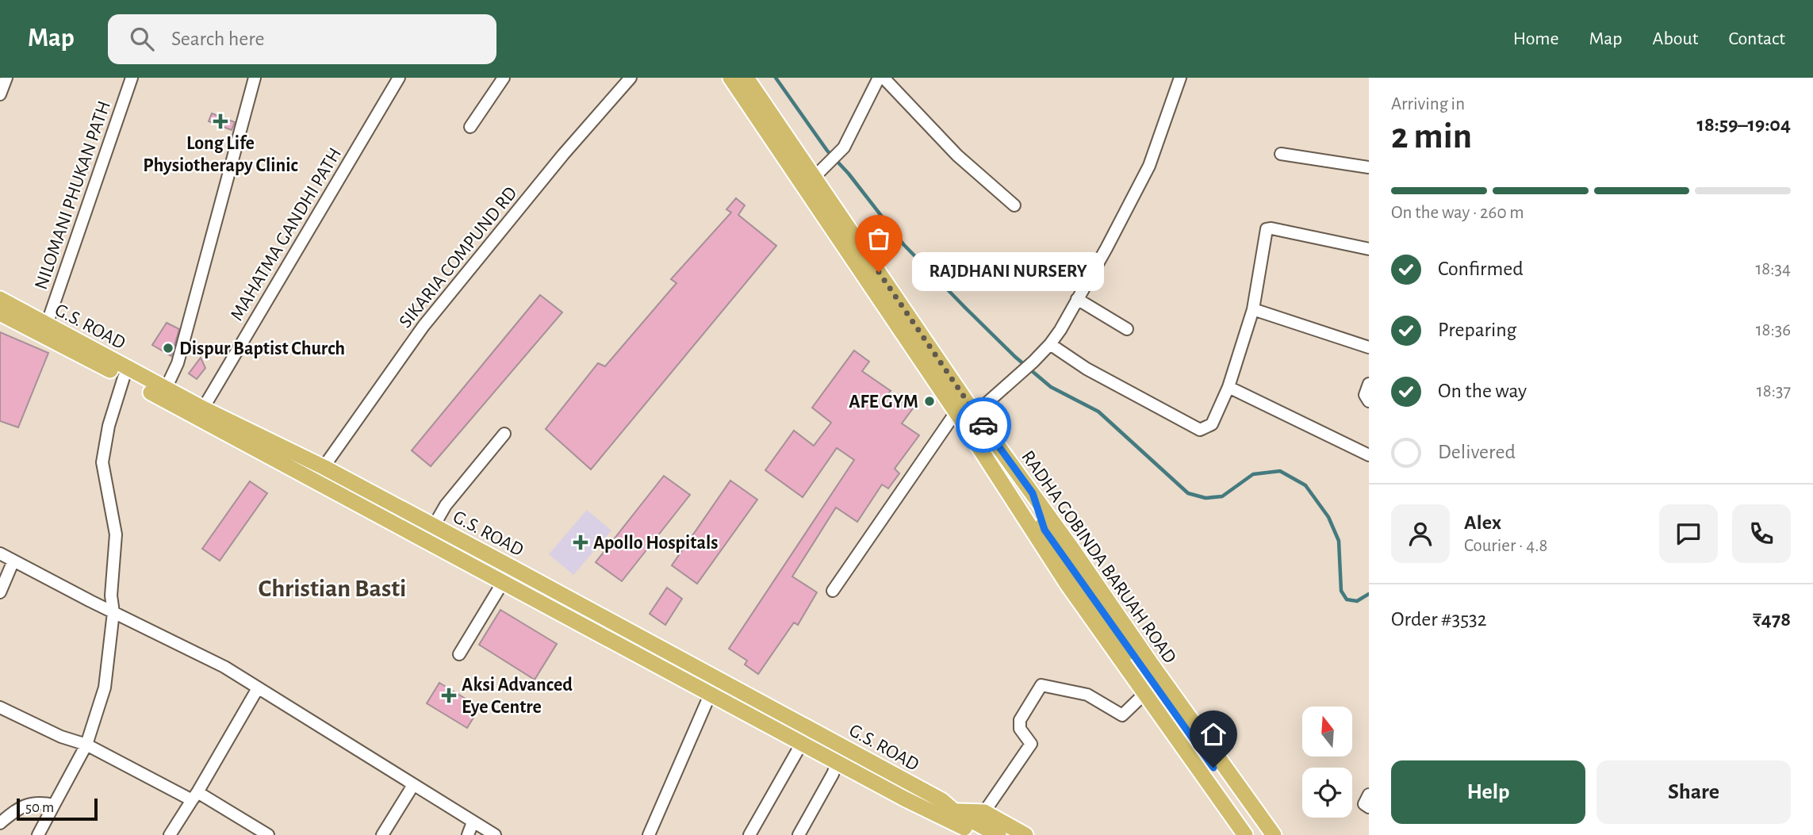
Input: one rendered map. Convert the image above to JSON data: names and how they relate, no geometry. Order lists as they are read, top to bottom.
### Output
{
  "streets": {
    "main road": ["G.S. ROAD", "RADHA GOBINDA BARUAH ROAD"],
    "street": ["NILOMANI PHUKAN PATH", "MAHATMA GANDHI PATH", "SIKARIA COMPUND RD"]
  },
  "crossings": [
    ["NILOMANI PHUKAN PATH", "G.S. ROAD"],
    ["MAHATMA GANDHI PATH", "G.S. ROAD"],
    ["SIKARIA COMPUND RD", "G.S. ROAD"]
  ],
  "districts": ["Christian Basti"],
  "places": {
    "health": ["Long Life Physiotherapy Clinic", "Apollo Hospitals", "Aksi Advanced Eye Centre"],
    "other": ["RAJDHANI NURSERY", "Dispur Baptist Church", "AFE GYM"]
  },
  "scale_bar": "50 m",
  "north": "top",
  "page": {
    "header": "Map",
    "search": "Search here",
    "nav": [
      "Home",
      "Map",
      "About",
      "Contact"
    ],
    "heading": ["2 min", "Arriving in", "18:59–19:04"],
    "panel": [
      "Alex",
      "Courier · 4.8",
      "Order #3532",
      "₹478"
    ],
    "bar": "On the way · 260 m",
    "list": [
      ["Confirmed", "18:34"],
      ["Preparing", "18:36"],
      ["On the way", "18:37"],
      "Delivered"
    ],
    "bubble": "RAJDHANI NURSERY",
    "buttons": ["Help", "Share"],
    "scale": "50 m"
  }
}
